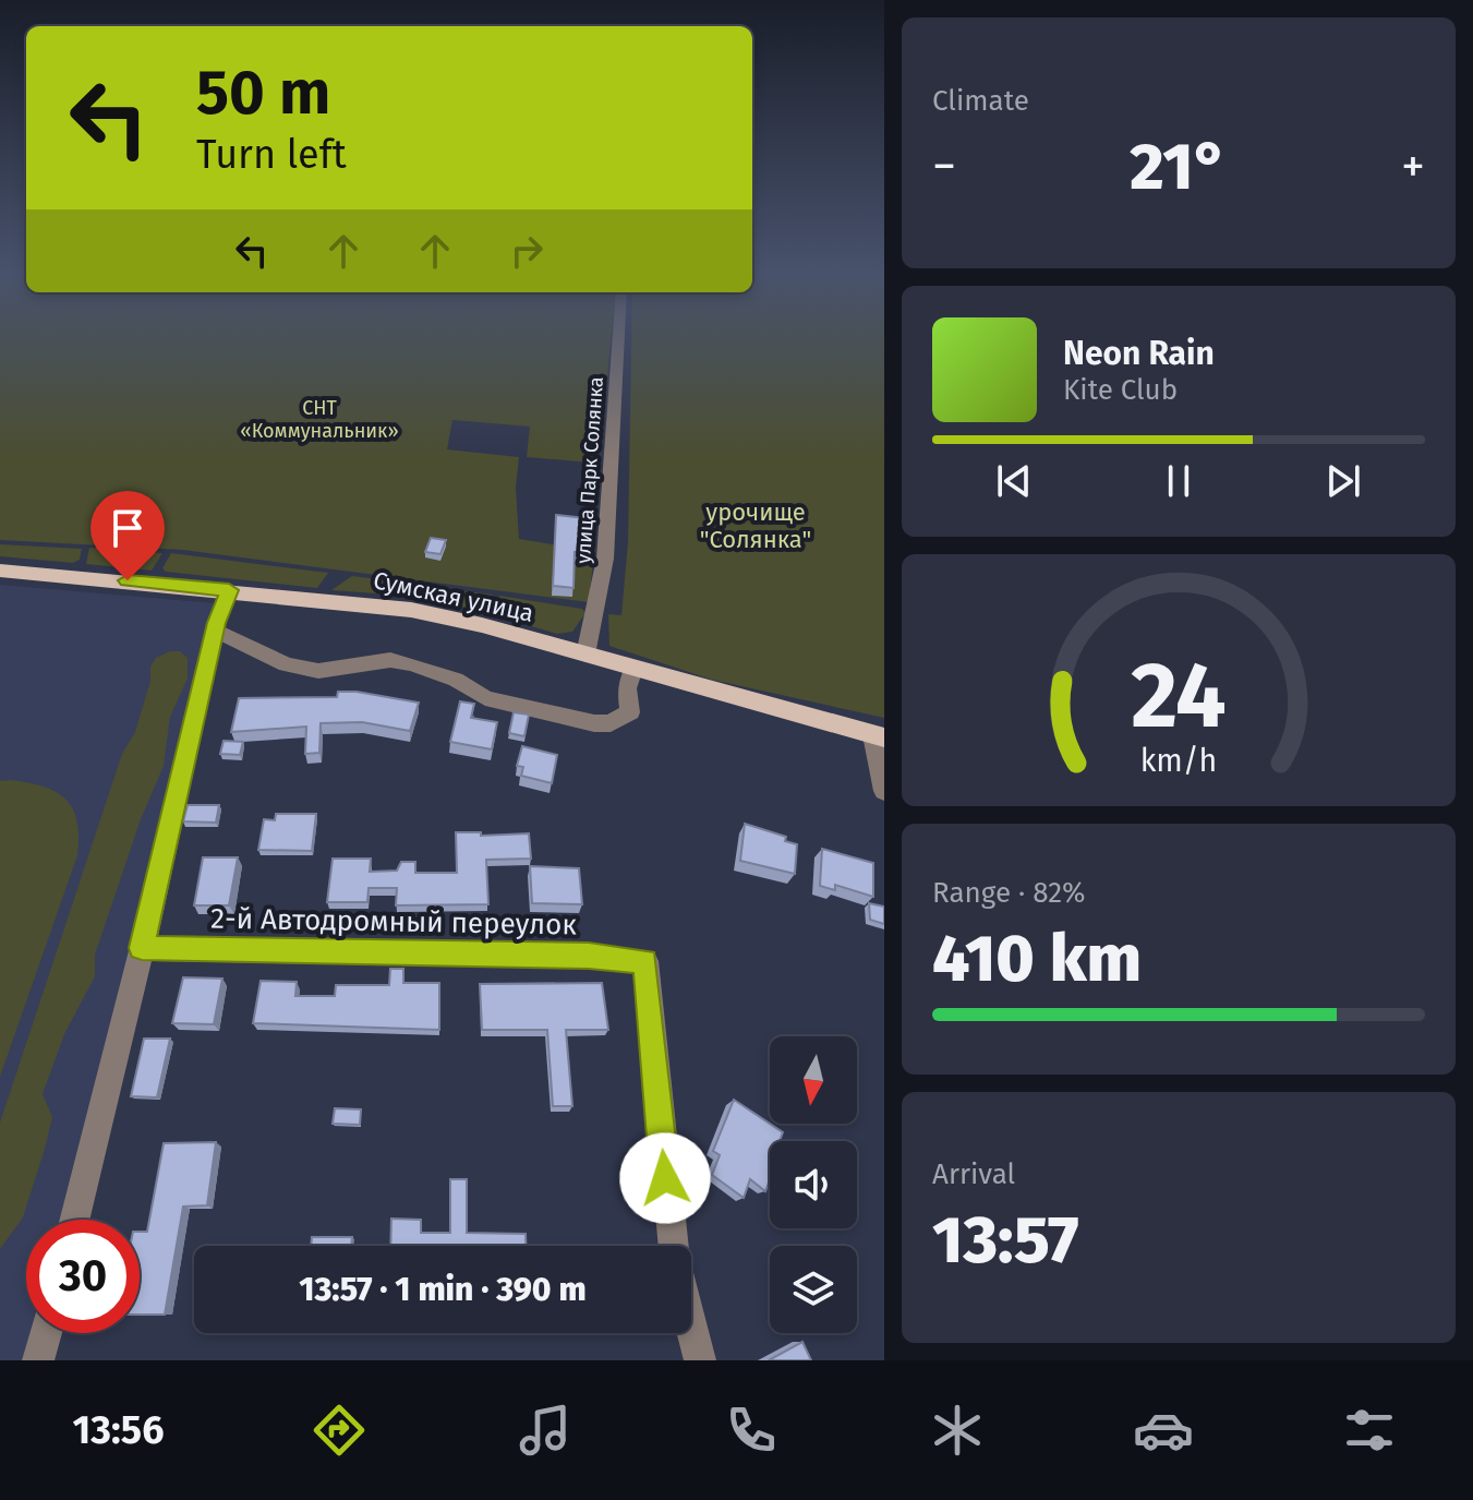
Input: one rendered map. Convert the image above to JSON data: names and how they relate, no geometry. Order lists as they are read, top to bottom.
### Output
{
  "streets": {
    "main road": ["Сумская улица"],
    "street": ["улица Парк Солянка", "2-й Автодромный переулок"]
  },
  "crossings": [
    ["улица Парк Солянка", "Сумская улица"]
  ],
  "parks": ["СНТ «Коммунальник»", "урочище \"Солянка\""],
  "north": "bottom",
  "page": {
    "tile": [
      "Climate",
      ["Range · 82%", "410 km"],
      ["Arrival", "13:57"]
    ],
    "turn": ["50 m", "Turn left"],
    "heat": ["−", "21°", "+"],
    "song": ["Neon Rain", "Kite Club"],
    "limit": "30",
    "trip": "13:57 · 1 min · 390 m",
    "tabs": "13:56",
    "gauge": ["24", "km/h"]
  }
}
